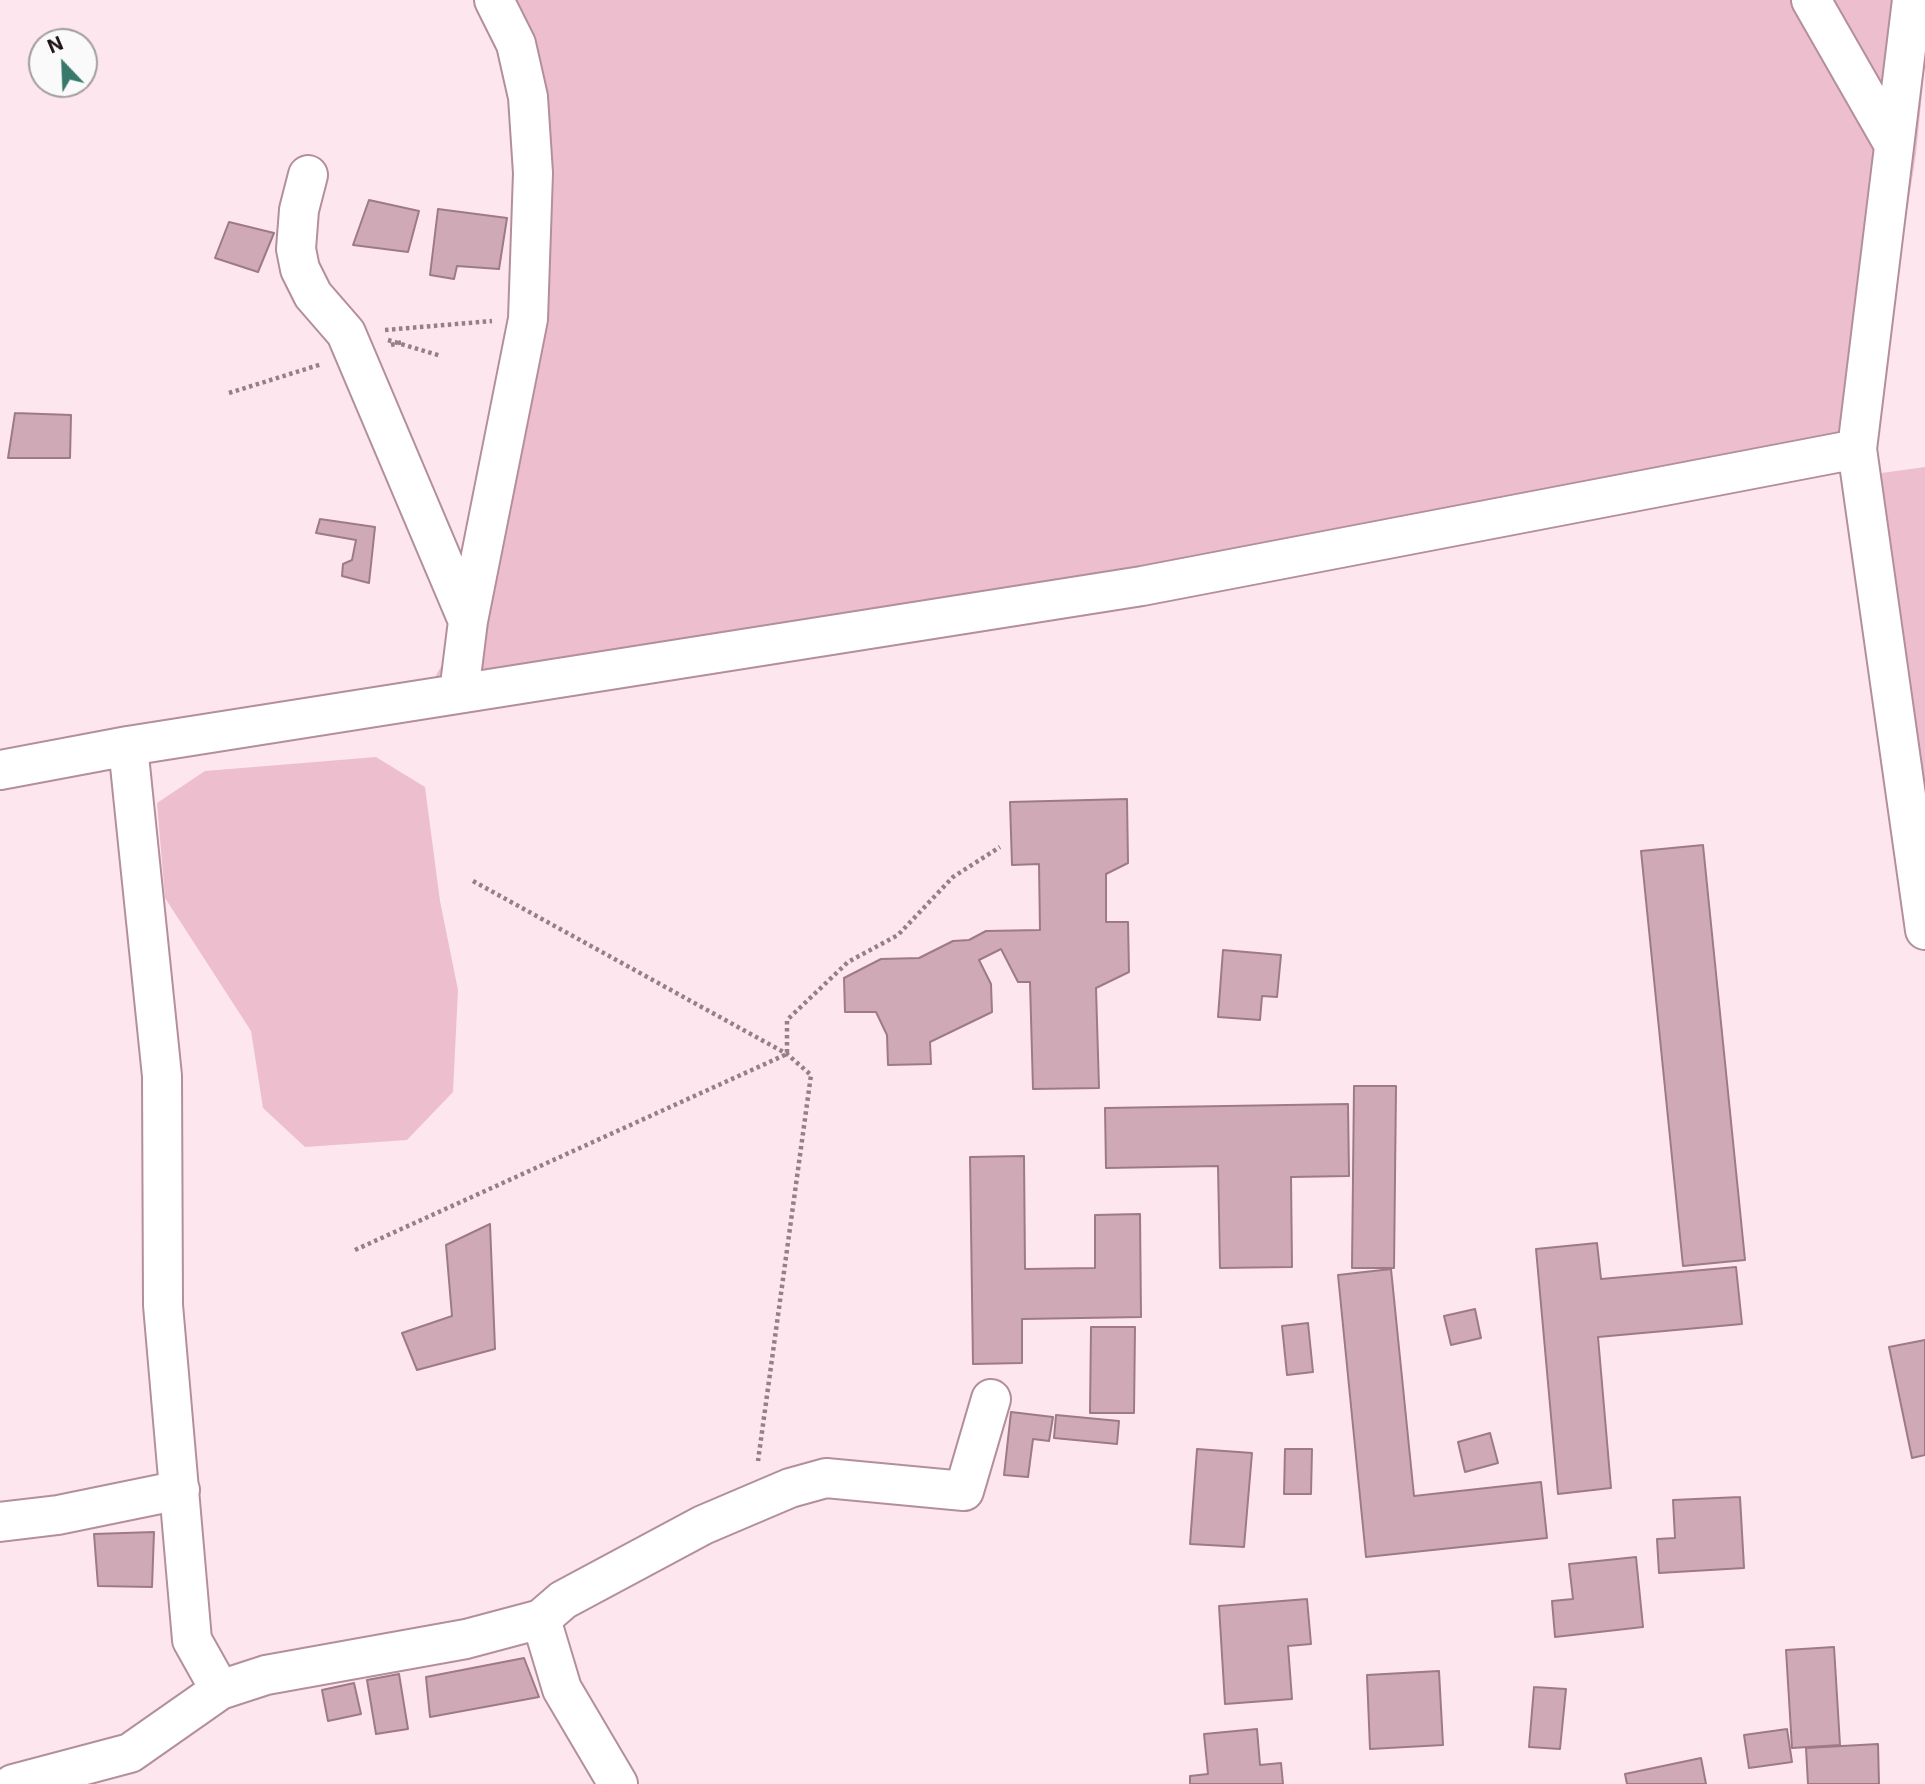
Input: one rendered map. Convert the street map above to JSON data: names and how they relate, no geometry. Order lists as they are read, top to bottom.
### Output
{
  "north": "top left"
}
